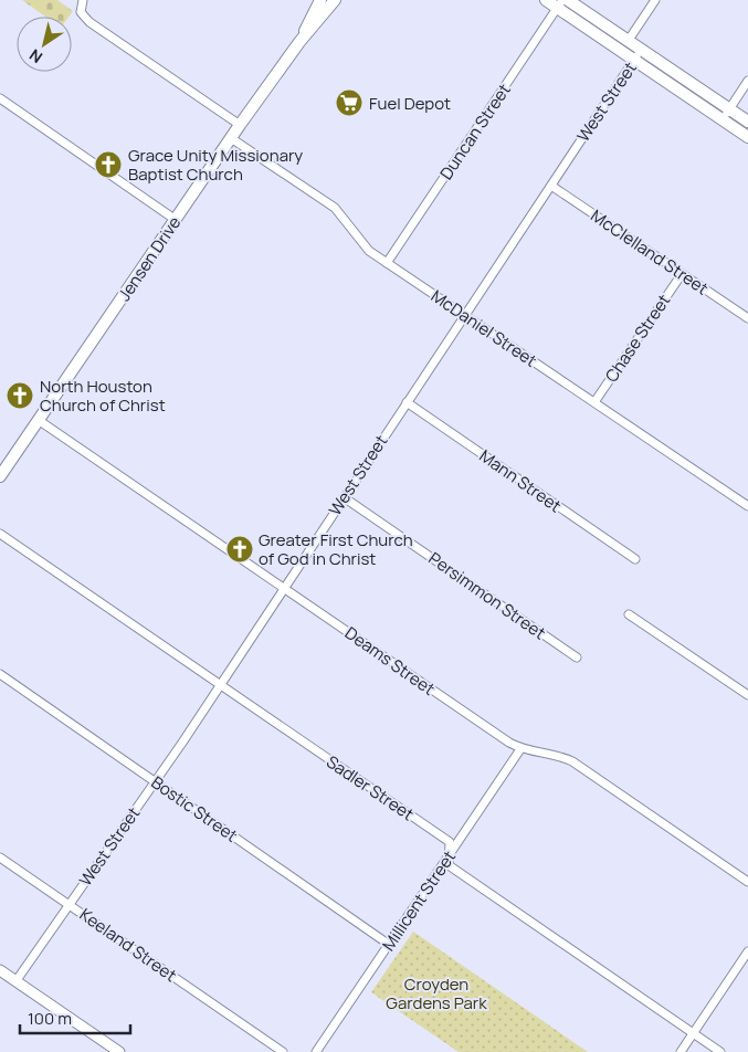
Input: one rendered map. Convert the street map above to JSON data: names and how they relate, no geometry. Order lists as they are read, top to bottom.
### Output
{
  "streets": {
    "main road": ["Jensen Drive"],
    "street": [
      "West Street",
      "Duncan Street",
      "McClelland Street",
      "McDaniel Street",
      "Chase Street",
      "Mann Street",
      "Persimmon Street",
      "Deams Street",
      "Sadler Street",
      "Bostic Street",
      "Millicent Street",
      "Keeland Street"
    ]
  },
  "crossings": [
    ["West Street", "McClelland Street"],
    ["West Street", "McDaniel Street"],
    ["West Street", "Mann Street"],
    ["West Street", "Persimmon Street"],
    ["West Street", "Deams Street"],
    ["West Street", "Sadler Street"],
    ["West Street", "Bostic Street"],
    ["West Street", "Keeland Street"],
    ["Duncan Street", "McDaniel Street"],
    ["McClelland Street", "Chase Street"],
    ["Jensen Drive", "McDaniel Street"],
    ["Jensen Drive", "Deams Street"],
    ["McDaniel Street", "Chase Street"],
    ["Deams Street", "Millicent Street"],
    ["Sadler Street", "Millicent Street"],
    ["Bostic Street", "Millicent Street"]
  ],
  "parks": ["Croyden Gardens Park"],
  "places": {
    "supermarket": ["Fuel Depot"],
    "church": ["Grace Unity Missionary Baptist Church", "North Houston Church of Christ", "Greater First Church of God in Christ"]
  },
  "scale_bar": "100 m",
  "north": "bottom left"
}
